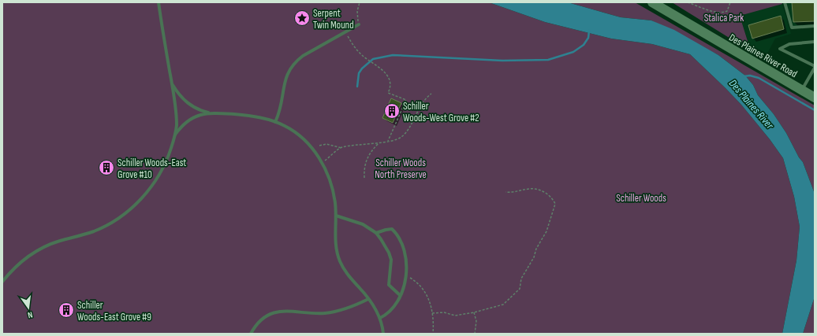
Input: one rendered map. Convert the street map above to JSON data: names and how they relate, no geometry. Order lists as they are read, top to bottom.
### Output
{
  "streets": {
    "main road": ["Des Plaines River Road"]
  },
  "water": ["Des Plaines River"],
  "parks": ["Stalica Park", "Schiller Woods North Preserve", "Schiller Woods"],
  "places": {
    "place": ["Serpent Twin Mound"],
    "building": ["Schiller Woods-West Grove #2", "Schiller Woods-East Grove #10", "Schiller Woods-East Grove #9"]
  },
  "north": "bottom"
}
